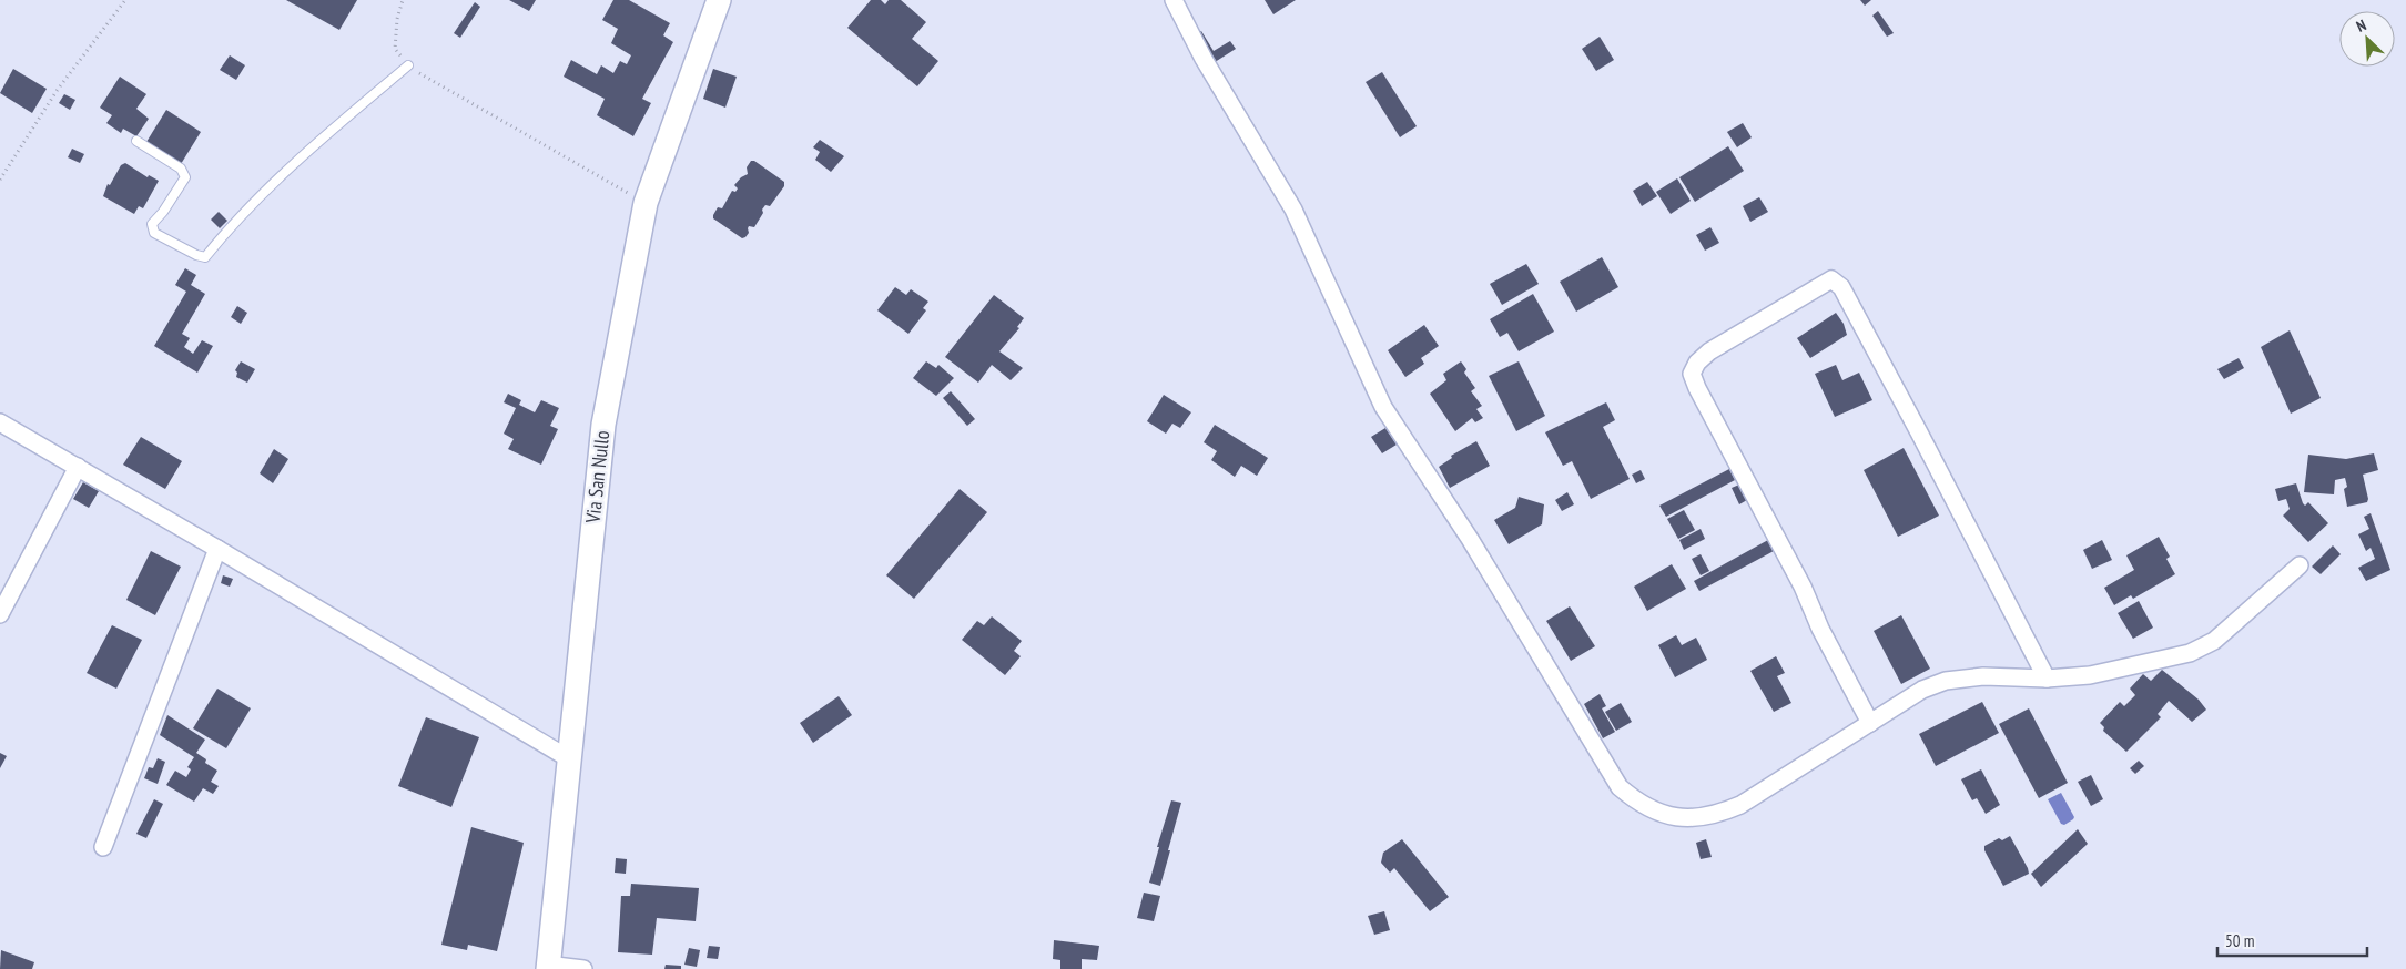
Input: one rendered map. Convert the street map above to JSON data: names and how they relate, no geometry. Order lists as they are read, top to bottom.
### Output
{
  "streets": {
    "street": ["Via San Nullo"]
  },
  "scale_bar": "50 m",
  "north": "top left"
}
